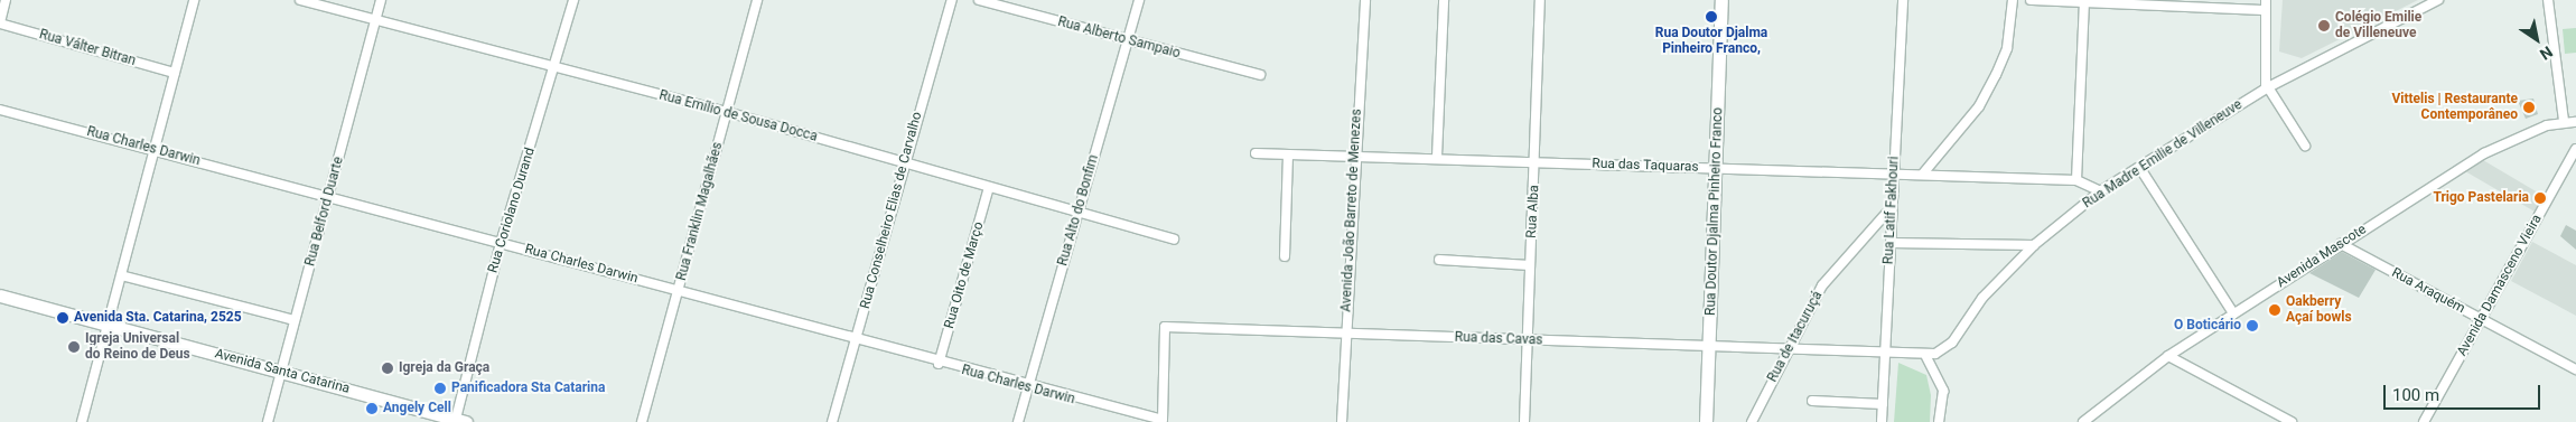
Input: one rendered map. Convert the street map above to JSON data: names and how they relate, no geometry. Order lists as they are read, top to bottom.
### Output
{
  "streets": {
    "street": [
      "Rua Alberto Sampaio",
      "Rua Válter Bitran",
      "Rua Emílio de Sousa Docca",
      "Rua Charles Darwin",
      "Rua Madre Emilie de Villeneuve",
      "Rua das Taquaras",
      "Rua Coriolano Durand",
      "Rua Conselheiro Elias de Carvalho",
      "Rua Alto do Bonfim",
      "Avenida João Barreto de Menezes",
      "Rua Latif Fakhouri",
      "Rua Belford Duarte",
      "Rua Franklin Magalhães",
      "Rua Alba",
      "Rua Doutor Djalma Pinheiro Franco",
      "Avenida Mascote",
      "Rua Oito de Março",
      "Avenida Damasceno Vieira",
      "Rua Araquém",
      "Rua de Itacuruçá",
      "Rua das Cavas",
      "Avenida Santa Catarina"
    ]
  },
  "crossings": [
    ["Rua Alberto Sampaio", "Rua Alto do Bonfim"],
    ["Rua Emílio de Sousa Docca", "Rua Coriolano Durand"],
    ["Rua Emílio de Sousa Docca", "Rua Conselheiro Elias de Carvalho"],
    ["Rua Emílio de Sousa Docca", "Rua Alto do Bonfim"],
    ["Rua Emílio de Sousa Docca", "Rua Belford Duarte"],
    ["Rua Emílio de Sousa Docca", "Rua Franklin Magalhães"],
    ["Rua Emílio de Sousa Docca", "Rua Oito de Março"],
    ["Rua Charles Darwin", "Rua Coriolano Durand"],
    ["Rua Charles Darwin", "Rua Conselheiro Elias de Carvalho"],
    ["Rua Charles Darwin", "Rua Alto do Bonfim"],
    ["Rua Charles Darwin", "Rua Belford Duarte"],
    ["Rua Charles Darwin", "Rua Franklin Magalhães"],
    ["Rua Charles Darwin", "Rua Oito de Março"],
    ["Rua Charles Darwin", "Rua das Cavas"],
    ["Rua Madre Emilie de Villeneuve", "Rua das Taquaras"],
    ["Rua Madre Emilie de Villeneuve", "Rua das Cavas"],
    ["Rua das Taquaras", "Avenida João Barreto de Menezes"],
    ["Rua das Taquaras", "Rua Latif Fakhouri"],
    ["Rua das Taquaras", "Rua Alba"],
    ["Rua das Taquaras", "Rua Doutor Djalma Pinheiro Franco"],
    ["Rua Coriolano Durand", "Avenida Santa Catarina"],
    ["Avenida João Barreto de Menezes", "Rua das Cavas"],
    ["Rua Latif Fakhouri", "Rua de Itacuruçá"],
    ["Rua Latif Fakhouri", "Rua das Cavas"],
    ["Rua Belford Duarte", "Avenida Santa Catarina"],
    ["Rua Alba", "Rua das Cavas"],
    ["Rua Doutor Djalma Pinheiro Franco", "Rua das Cavas"],
    ["Avenida Mascote", "Rua Araquém"],
    ["Avenida Damasceno Vieira", "Rua Araquém"],
    ["Rua de Itacuruçá", "Rua das Cavas"]
  ],
  "places": [
    "Rua Doutor Djalma Pinheiro Franco,",
    "Colégio Emilie de Villeneuve",
    "Vittelis | Restaurante Contemporâneo",
    "Trigo Pastelaria",
    "Oakberry Açaí bowls",
    "Avenida Sta. Catarina, 2525",
    "O Boticário",
    "Igreja Universal do Reino de Deus",
    "Igreja da Graça",
    "Panificadora Sta Catarina",
    "Angely Cell"
  ],
  "scale_bar": "100 m",
  "north": "bottom right"
}
